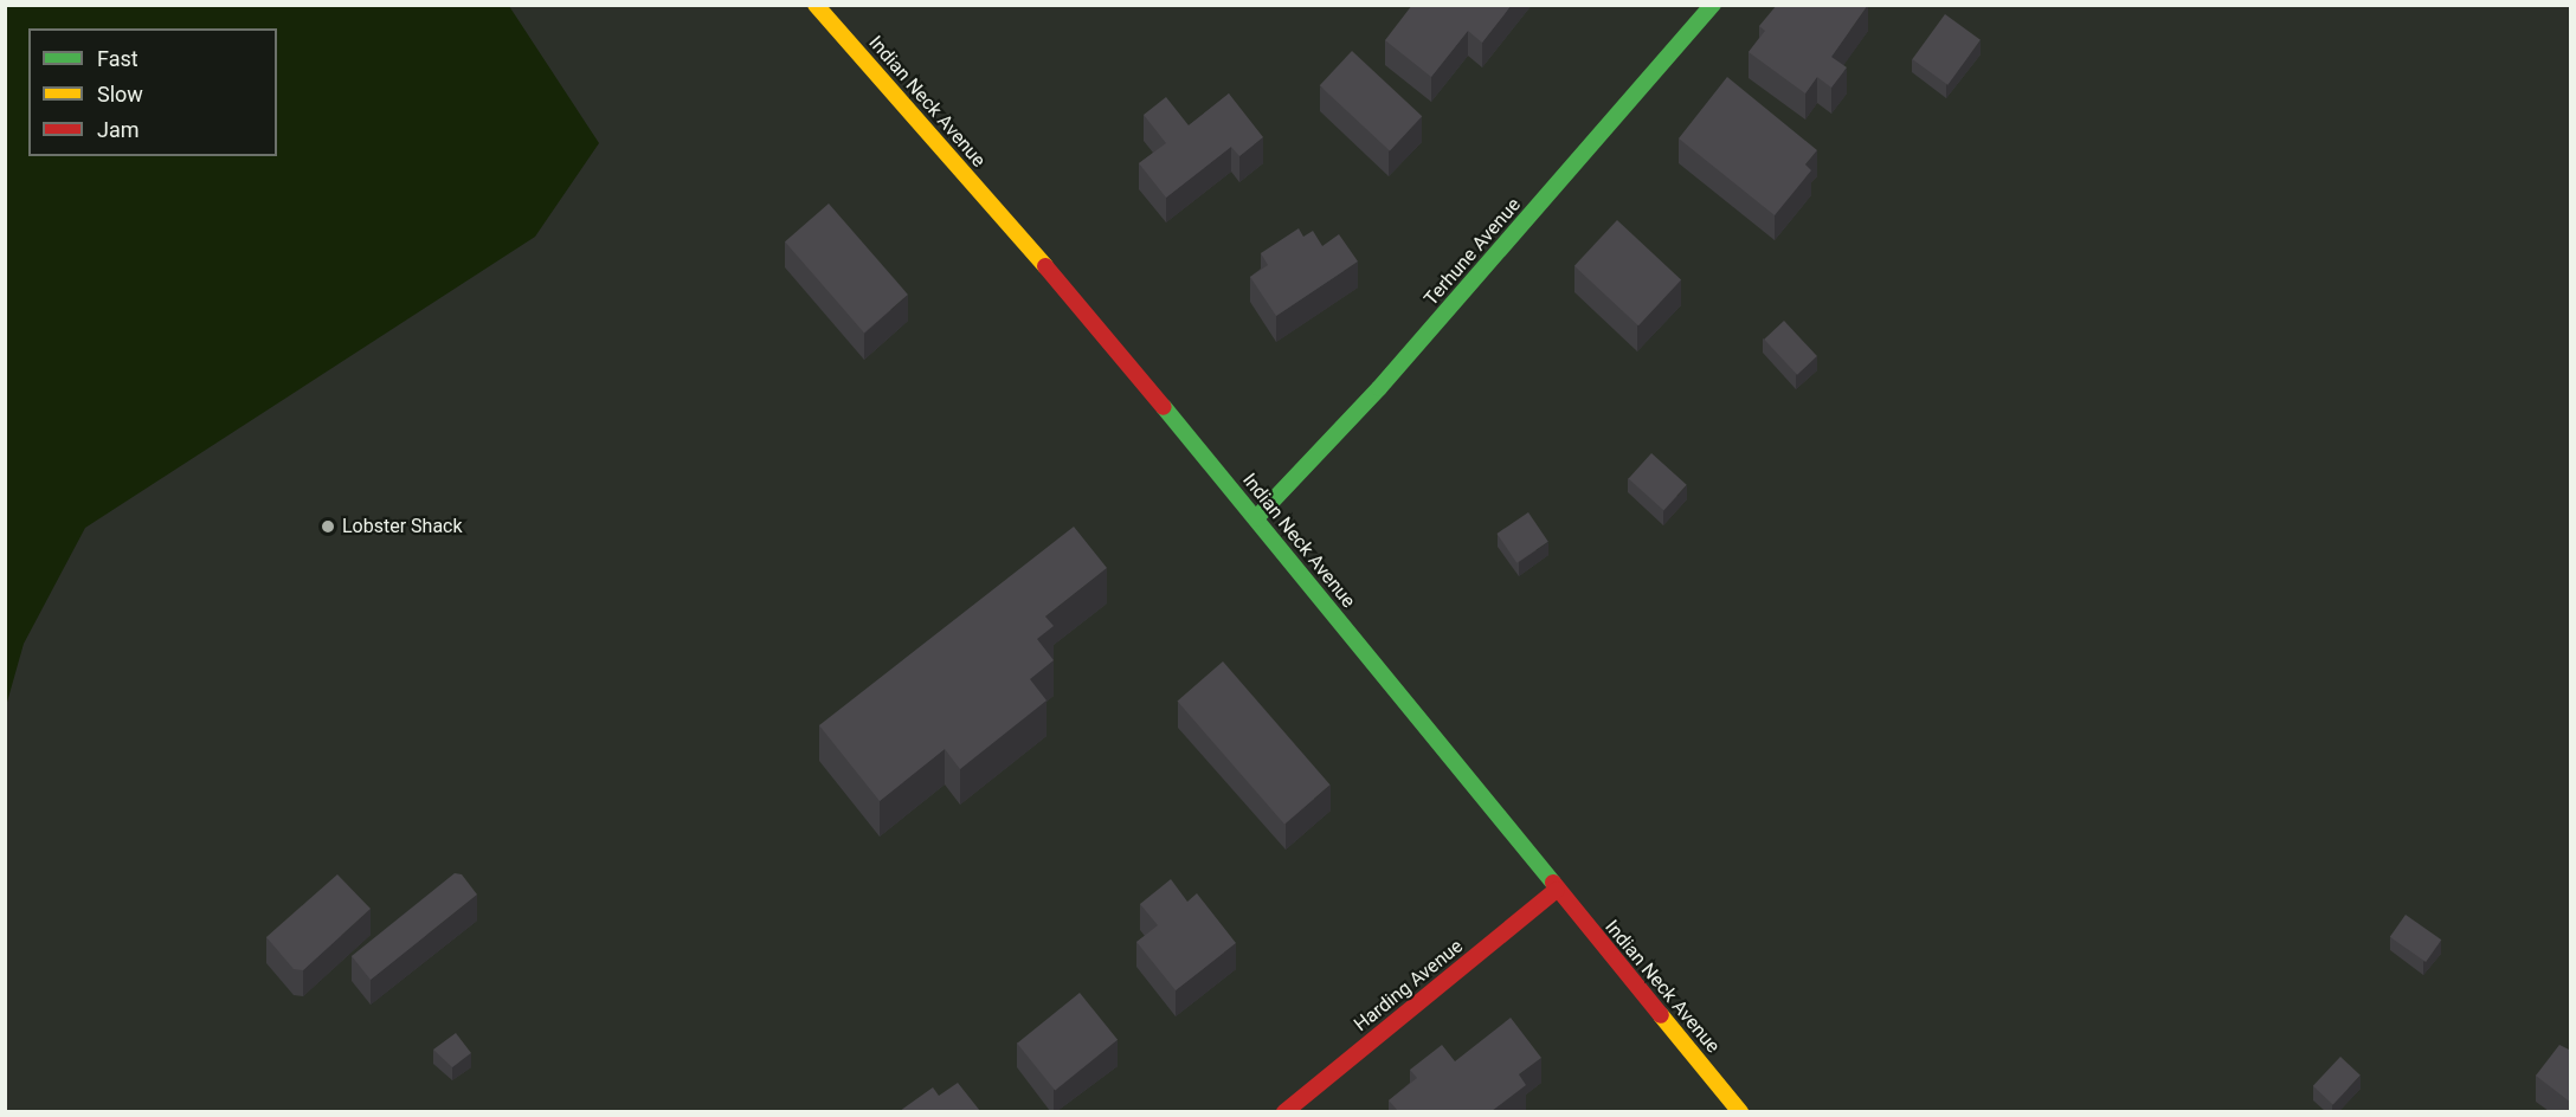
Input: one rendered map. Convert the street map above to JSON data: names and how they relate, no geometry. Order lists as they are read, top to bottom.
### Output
{
  "streets": {
    "street": ["Indian Neck Avenue", "Terhune Avenue", "Harding Avenue"]
  },
  "crossings": [
    ["Indian Neck Avenue", "Terhune Avenue"],
    ["Indian Neck Avenue", "Harding Avenue"]
  ],
  "places": ["Lobster Shack"],
  "legend": ["Fast", "Slow", "Jam"]
}
